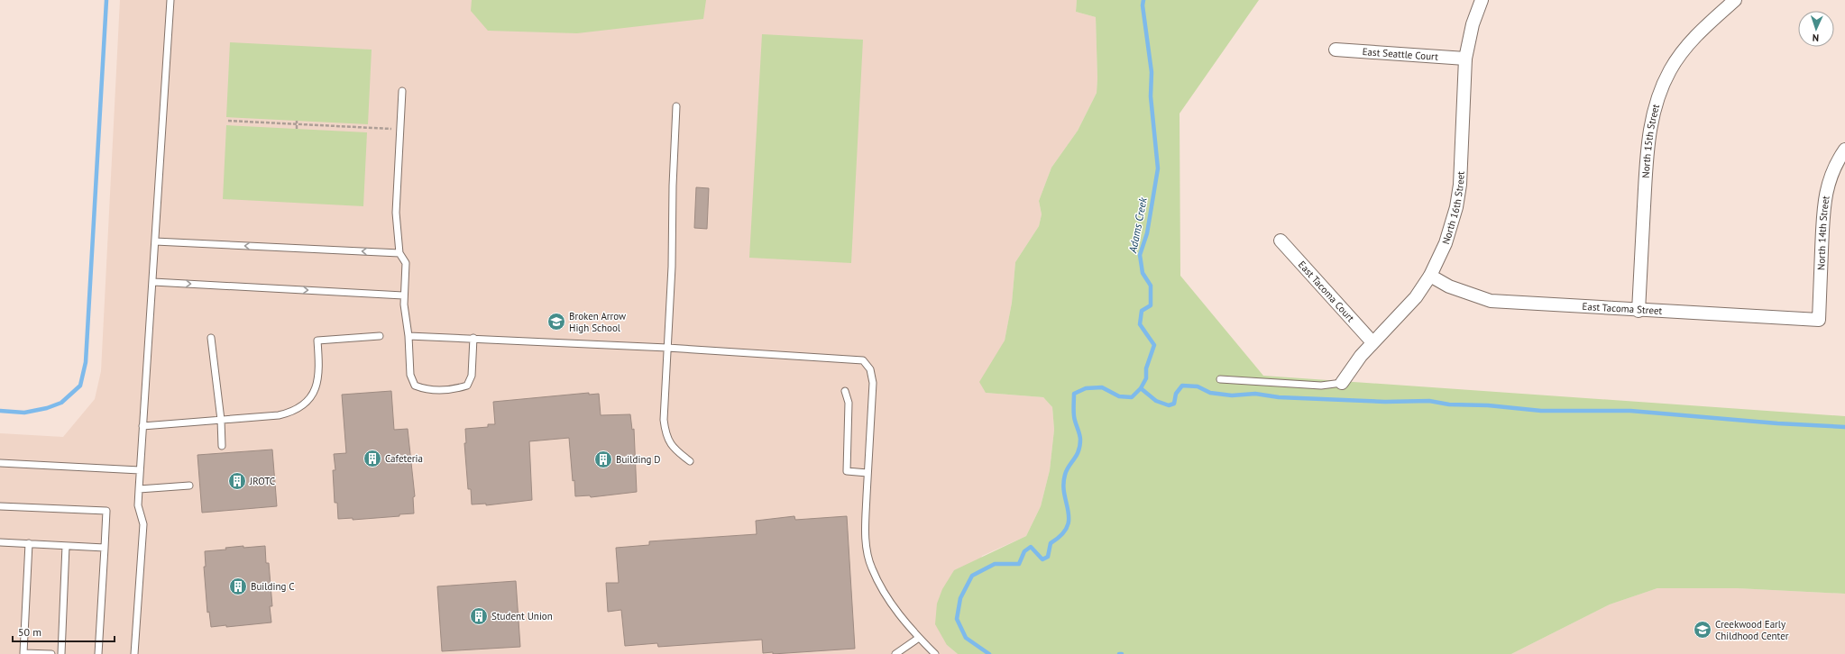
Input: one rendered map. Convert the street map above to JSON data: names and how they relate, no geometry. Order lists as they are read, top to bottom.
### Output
{
  "streets": {
    "street": [
      "East Seattle Court",
      "North 15th Street",
      "North 16th Street",
      "North 14th Street",
      "East Tacoma Court",
      "East Tacoma Street"
    ]
  },
  "crossings": [
    ["East Seattle Court", "North 16th Street"],
    ["North 15th Street", "East Tacoma Street"],
    ["North 16th Street", "East Tacoma Court"],
    ["North 16th Street", "East Tacoma Street"],
    ["North 14th Street", "East Tacoma Street"]
  ],
  "water": ["Adams Creek"],
  "places": {
    "school or university": ["Broken Arrow High School", "Creekwood Early Childhood Center"],
    "building": [
      "Cafeteria",
      "Building D",
      "JROTC",
      "Building C",
      "Student Union"
    ]
  },
  "scale_bar": "50 m",
  "north": "bottom"
}
